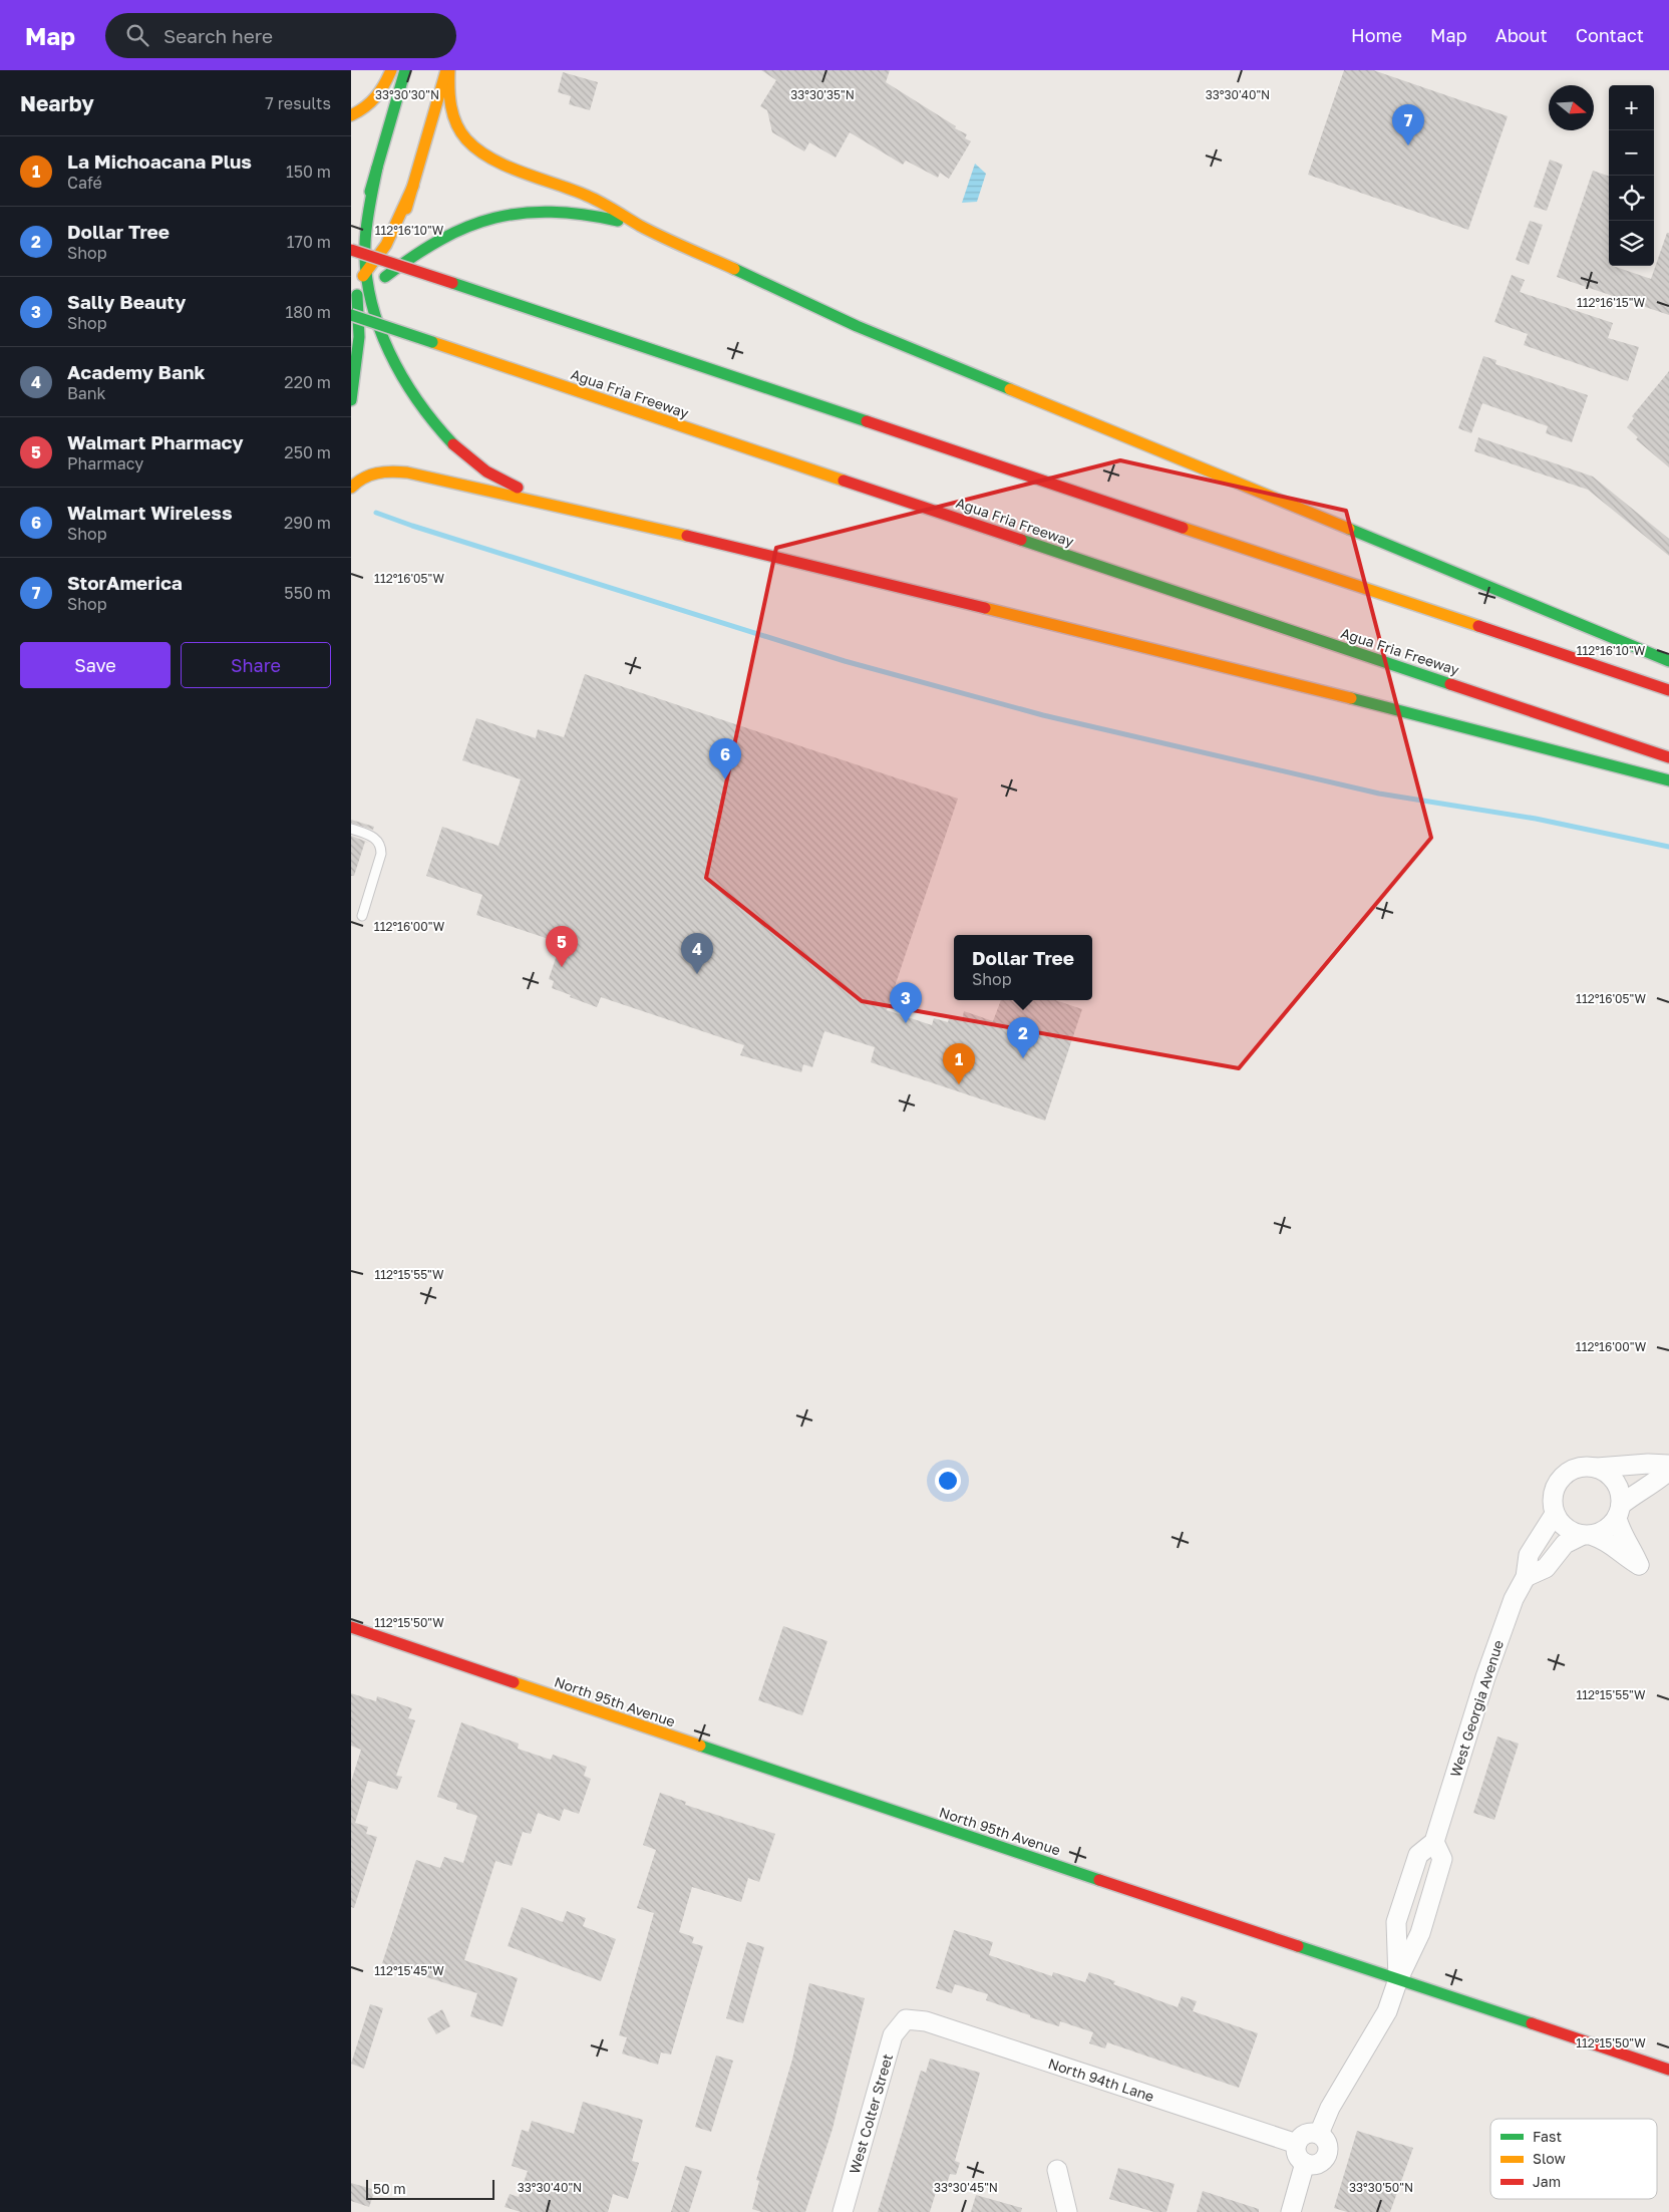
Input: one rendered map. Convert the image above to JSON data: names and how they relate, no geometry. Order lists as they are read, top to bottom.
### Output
{
  "streets": {
    "main road": ["Agua Fria Freeway", "North 95th Avenue"],
    "street": ["West Georgia Avenue", "North 94th Lane", "West Colter Street"]
  },
  "crossings": [
    ["North 95th Avenue", "West Georgia Avenue"],
    ["West Georgia Avenue", "North 94th Lane"],
    ["North 94th Lane", "West Colter Street"]
  ],
  "legend": ["Fast", "Slow", "Jam"],
  "scale_bar": "50 m",
  "north": "right",
  "page": {
    "header": "Map",
    "search": "Search here",
    "nav": [
      "Home",
      "Map",
      "About",
      "Contact"
    ],
    "heading": ["Nearby", "7 results"],
    "map_buttons": ["+", "−"],
    "pins": [
      "7",
      "6",
      "5",
      "4",
      "3",
      "2",
      "1"
    ],
    "list": [
      {
        "mark": "1",
        "name": "La Michoacana Plus",
        "note": "Café",
        "value": "150 m"
      },
      {
        "mark": "2",
        "name": "Dollar Tree",
        "note": "Shop",
        "value": "170 m"
      },
      {
        "mark": "3",
        "name": "Sally Beauty",
        "note": "Shop",
        "value": "180 m"
      },
      {
        "mark": "4",
        "name": "Academy Bank",
        "note": "Bank",
        "value": "220 m"
      },
      {
        "mark": "5",
        "name": "Walmart Pharmacy",
        "note": "Pharmacy",
        "value": "250 m"
      },
      {
        "mark": "6",
        "name": "Walmart Wireless",
        "note": "Shop",
        "value": "290 m"
      },
      {
        "mark": "7",
        "name": "StorAmerica",
        "note": "Shop",
        "value": "550 m"
      }
    ],
    "buttons": ["Save", "Share"],
    "popup": ["Dollar Tree", "Shop"],
    "scale": "50 m"
  },
  "coordinates": [
    "33°30'30\"N",
    "33°30'35\"N",
    "33°30'40\"N",
    "112°16'10\"W",
    "112°16'15\"W",
    "112°16'05\"W",
    "112°16'00\"W",
    "112°15'55\"W",
    "112°15'50\"W",
    "112°15'45\"W",
    "33°30'45\"N",
    "33°30'50\"N"
  ]
}
